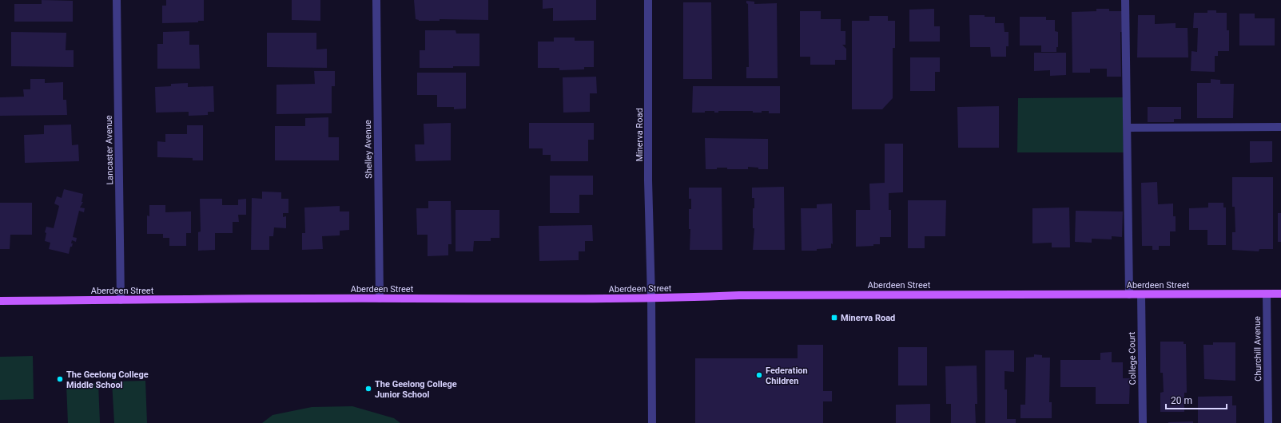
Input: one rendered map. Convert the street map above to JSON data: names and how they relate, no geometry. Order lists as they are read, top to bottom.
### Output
{
  "streets": {
    "main road": ["Aberdeen Street"],
    "street": [
      "Minerva Road",
      "Shelley Avenue",
      "Lancaster Avenue",
      "Churchill Avenue",
      "College Court"
    ]
  },
  "crossings": [
    ["Minerva Road", "Aberdeen Street"],
    ["Shelley Avenue", "Aberdeen Street"],
    ["Lancaster Avenue", "Aberdeen Street"],
    ["Aberdeen Street", "Churchill Avenue"],
    ["Aberdeen Street", "College Court"]
  ],
  "places": {
    "transit": ["Minerva Road"],
    "other": ["Federation Children", "The Geelong College Middle School", "The Geelong College Junior School"]
  },
  "scale_bar": "20 m"
}
